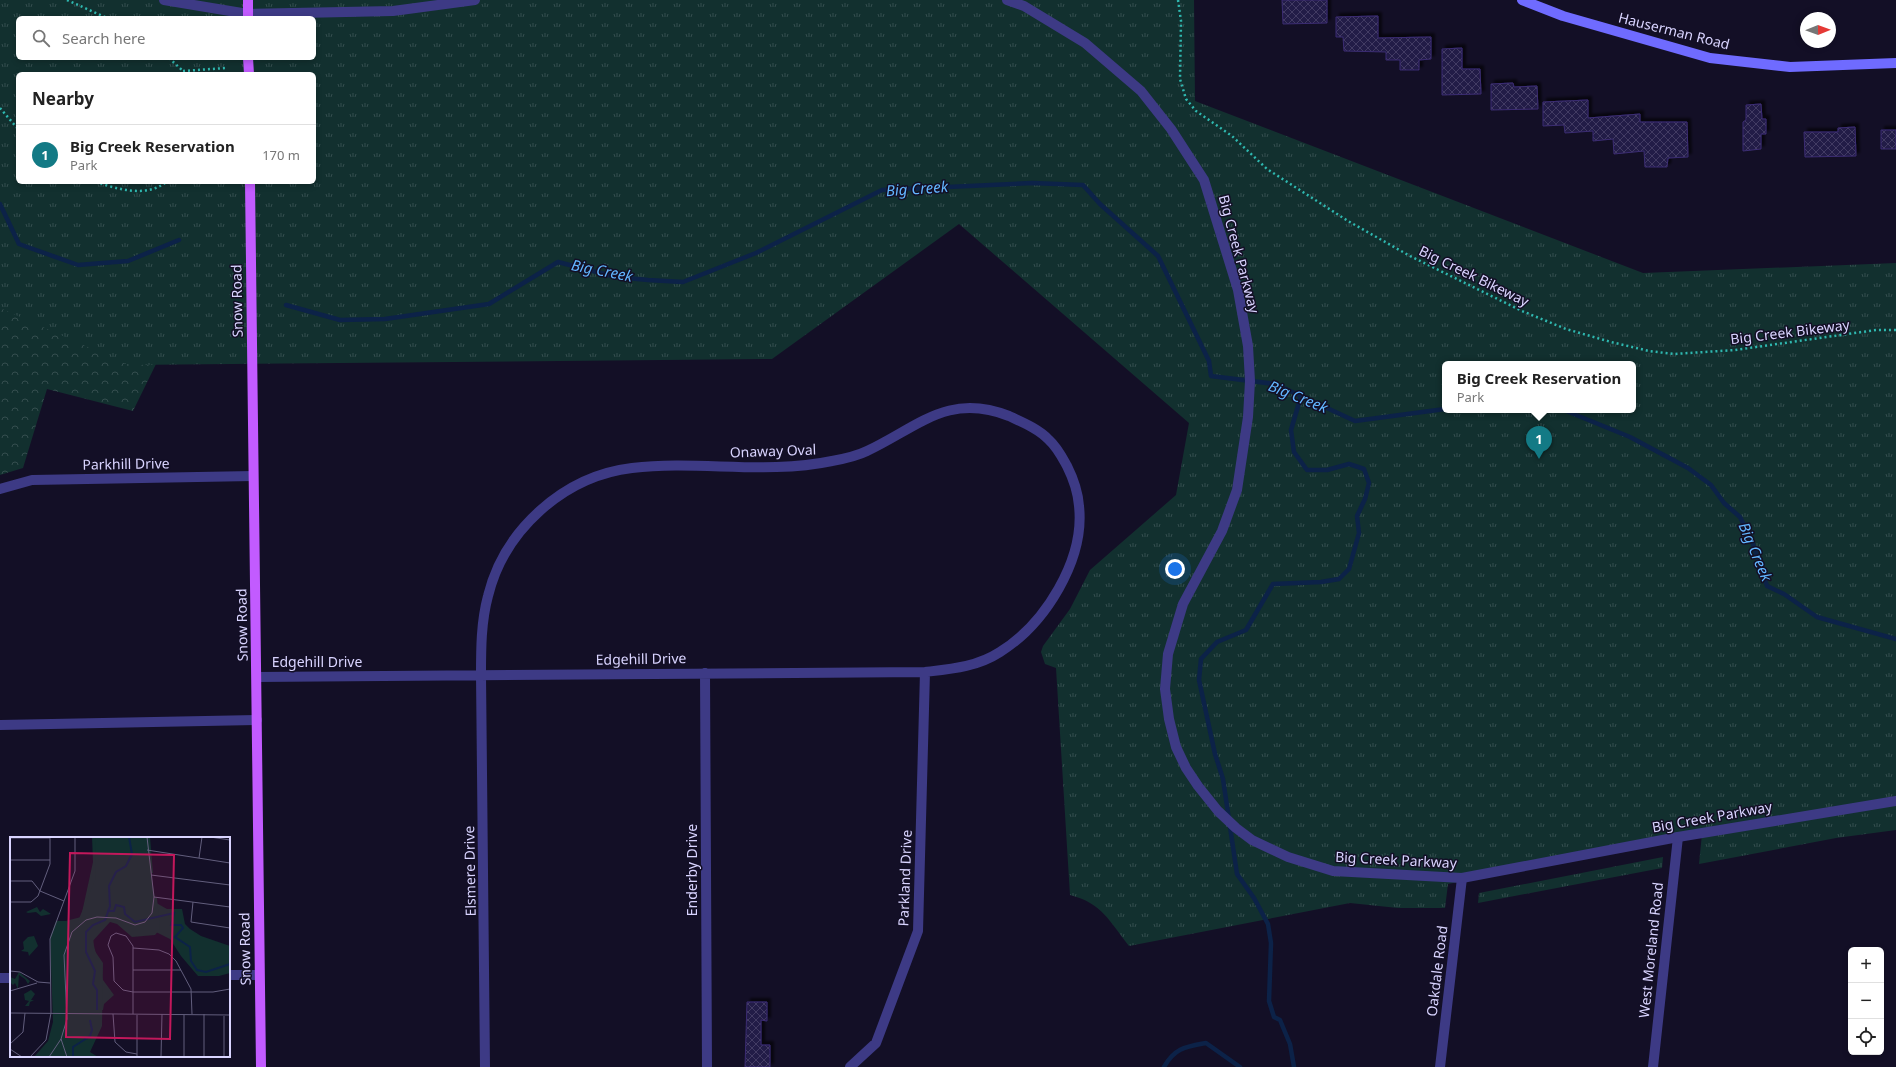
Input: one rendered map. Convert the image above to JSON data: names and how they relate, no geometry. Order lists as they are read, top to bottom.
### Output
{
  "streets": {
    "main road": ["Hauserman Road", "Snow Road"],
    "street": [
      "Big Creek Parkway",
      "Onaway Oval",
      "Parkhill Drive",
      "Edgehill Drive",
      "Enderby Drive",
      "Elsmere Drive",
      "Parkland Drive",
      "West Moreland Road",
      "Oakdale Road"
    ],
    "path": ["Big Creek Bikeway"]
  },
  "crossings": [
    ["Big Creek Parkway", "West Moreland Road"],
    ["Big Creek Parkway", "Oakdale Road"],
    ["Snow Road", "Parkhill Drive"],
    ["Snow Road", "Edgehill Drive"],
    ["Onaway Oval", "Edgehill Drive"],
    ["Onaway Oval", "Elsmere Drive"],
    ["Edgehill Drive", "Enderby Drive"],
    ["Edgehill Drive", "Elsmere Drive"],
    ["Edgehill Drive", "Parkland Drive"]
  ],
  "water": ["Big Creek"],
  "north": "right",
  "page": {
    "search": "Search here",
    "heading": "Nearby",
    "list": [
      {
        "mark": "1",
        "name": "Big Creek Reservation",
        "note": "Park",
        "value": "170 m"
      }
    ],
    "popup": ["Big Creek Reservation", "Park"],
    "pins": "1",
    "map_buttons": ["+", "−"]
  }
}
